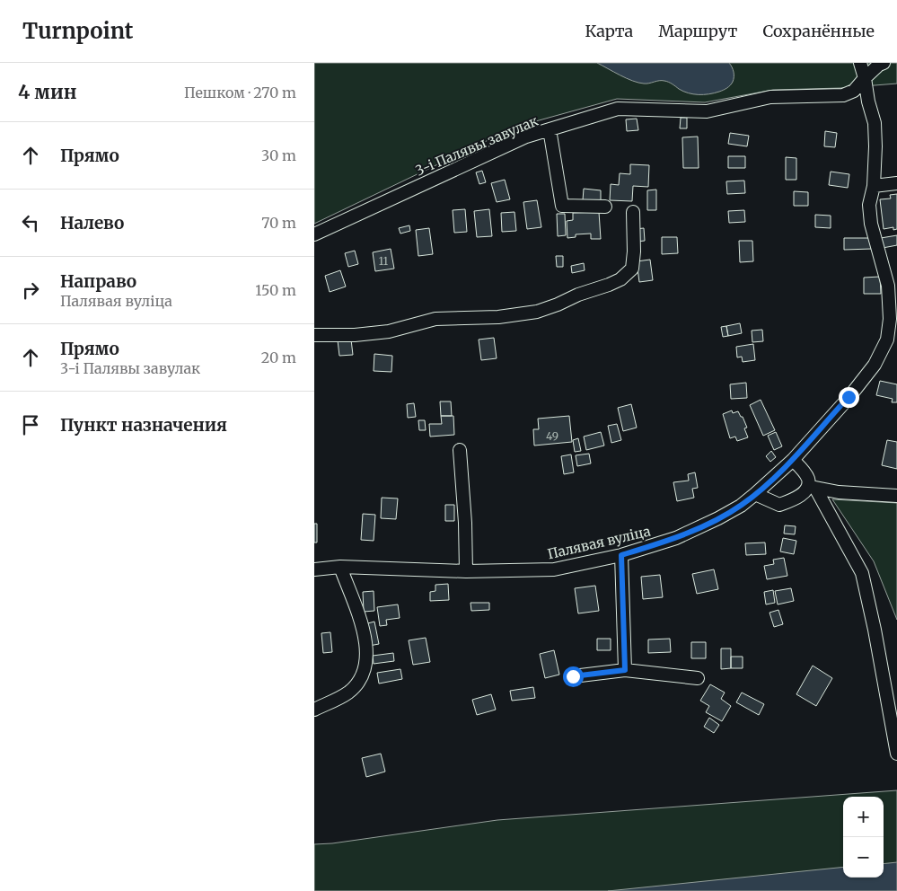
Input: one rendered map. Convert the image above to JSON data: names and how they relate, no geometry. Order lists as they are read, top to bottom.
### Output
{
  "streets": {
    "street": ["3-і Палявы завулак", "Палявая вуліца"]
  },
  "house_numbers": ["11", "49"],
  "page": {
    "header": "Turnpoint",
    "nav": ["Карта", "Маршрут", "Сохранённые"],
    "heading": ["4 мин", "Пешком · 270 m"],
    "list": [
      ["Прямо", "30 m"],
      ["Налево", "70 m"],
      ["Направо", "Палявая вуліца", "150 m"],
      ["Прямо", "3-і Палявы завулак", "20 m"],
      "Пункт назначения"
    ],
    "map_buttons": ["+", "−"]
  }
}
